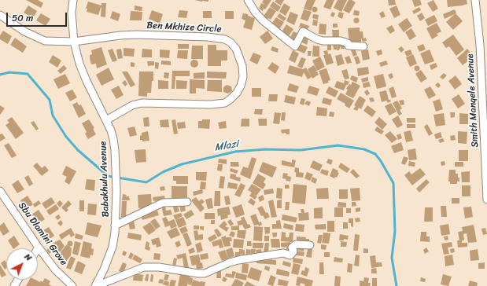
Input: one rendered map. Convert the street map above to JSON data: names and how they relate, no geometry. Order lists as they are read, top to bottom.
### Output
{
  "streets": {
    "street": [
      "Ben Mkhize Circle",
      "Smith Manqele Avenue",
      "Babakhulu Avenue",
      "Sbu Dlamini Grove"
    ]
  },
  "crossings": [
    ["Ben Mkhize Circle", "Babakhulu Avenue"]
  ],
  "water": ["Mlazi"],
  "scale_bar": "50 m",
  "north": "top right"
}
